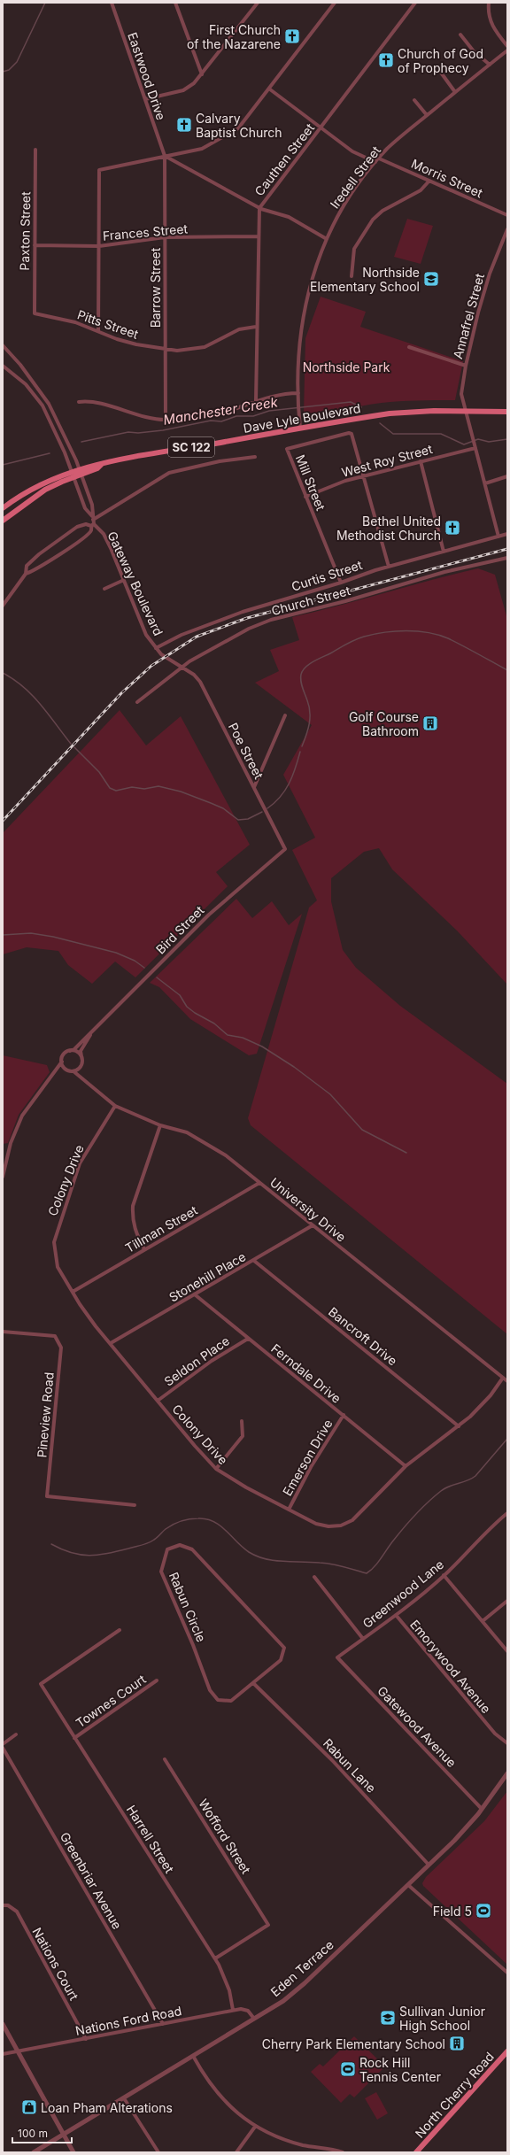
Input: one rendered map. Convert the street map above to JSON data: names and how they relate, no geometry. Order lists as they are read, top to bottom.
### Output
{
  "streets": {
    "main road": ["Dave Lyle Boulevard", "SC 122", "North Cherry Road"],
    "street": [
      "Eastwood Drive",
      "Cauthen Street",
      "Iredell Street",
      "Morris Street",
      "Paxton Street",
      "Frances Street",
      "Barrow Street",
      "Annafrel Street",
      "Pitts Street",
      "West Roy Street",
      "Mill Street",
      "Curtis Street",
      "Gateway Boulevard",
      "Church Street",
      "Poe Street",
      "Bird Street",
      "Colony Drive",
      "University Drive",
      "Tillman Street",
      "Stonehill Place",
      "Bancroft Drive",
      "Seldon Place",
      "Ferndale Drive",
      "Pineview Road",
      "Emerson Drive",
      "Greenwood Lane",
      "Rabun Circle",
      "Emorywood Avenue",
      "Townes Court",
      "Gatewood Avenue",
      "Rabun Lane",
      "Wofford Street",
      "Harrell Street",
      "Greenbriar Avenue",
      "Nations Court",
      "Eden Terrace",
      "Nations Ford Road"
    ]
  },
  "crossings": [
    ["Eastwood Drive", "Barrow Street"],
    ["Cauthen Street", "Frances Street"],
    ["Cauthen Street", "Pitts Street"],
    ["Iredell Street", "Morris Street"],
    ["Iredell Street", "Dave Lyle Boulevard"],
    ["Paxton Street", "Frances Street"],
    ["Paxton Street", "Pitts Street"],
    ["Frances Street", "Barrow Street"],
    ["Barrow Street", "Pitts Street"],
    ["Annafrel Street", "Dave Lyle Boulevard"],
    ["Annafrel Street", "West Roy Street"],
    ["Annafrel Street", "Curtis Street"],
    ["Dave Lyle Boulevard", "Gateway Boulevard"],
    ["West Roy Street", "Mill Street"],
    ["Mill Street", "Curtis Street"],
    ["Curtis Street", "Gateway Boulevard"],
    ["Gateway Boulevard", "Church Street"],
    ["Gateway Boulevard", "Poe Street"],
    ["Church Street", "Poe Street"],
    ["Poe Street", "Bird Street"],
    ["Bird Street", "University Drive"],
    ["Colony Drive", "University Drive"],
    ["Colony Drive", "Tillman Street"],
    ["Colony Drive", "Stonehill Place"],
    ["Colony Drive", "Bancroft Drive"],
    ["Colony Drive", "Seldon Place"],
    ["Colony Drive", "Ferndale Drive"],
    ["Colony Drive", "Emerson Drive"],
    ["University Drive", "Tillman Street"],
    ["University Drive", "Stonehill Place"],
    ["Stonehill Place", "Bancroft Drive"],
    ["Stonehill Place", "Ferndale Drive"],
    ["Seldon Place", "Ferndale Drive"],
    ["Ferndale Drive", "Emerson Drive"],
    ["Greenwood Lane", "Emorywood Avenue"],
    ["Greenwood Lane", "Gatewood Avenue"],
    ["Rabun Circle", "Rabun Lane"],
    ["Townes Court", "Harrell Street"],
    ["Gatewood Avenue", "Eden Terrace"],
    ["Rabun Lane", "Eden Terrace"],
    ["Wofford Street", "Harrell Street"],
    ["Harrell Street", "Nations Ford Road"],
    ["Greenbriar Avenue", "Nations Ford Road"],
    ["Nations Court", "Nations Ford Road"],
    ["Eden Terrace", "Nations Ford Road"]
  ],
  "water": ["Manchester Creek"],
  "parks": ["Northside Park"],
  "places": {
    "church": [
      "First Church of the Nazarene",
      "Church of God of Prophecy",
      "Calvary Baptist Church",
      "Bethel United Methodist Church"
    ],
    "school or university": ["Northside Elementary School", "Sullivan Junior High School"],
    "building": ["Golf Course Bathroom", "Cherry Park Elementary School"],
    "sports": ["Field 5", "Rock Hill Tennis Center"],
    "shop": ["Loan Pham Alterations"]
  },
  "scale_bar": "100 m"
}
